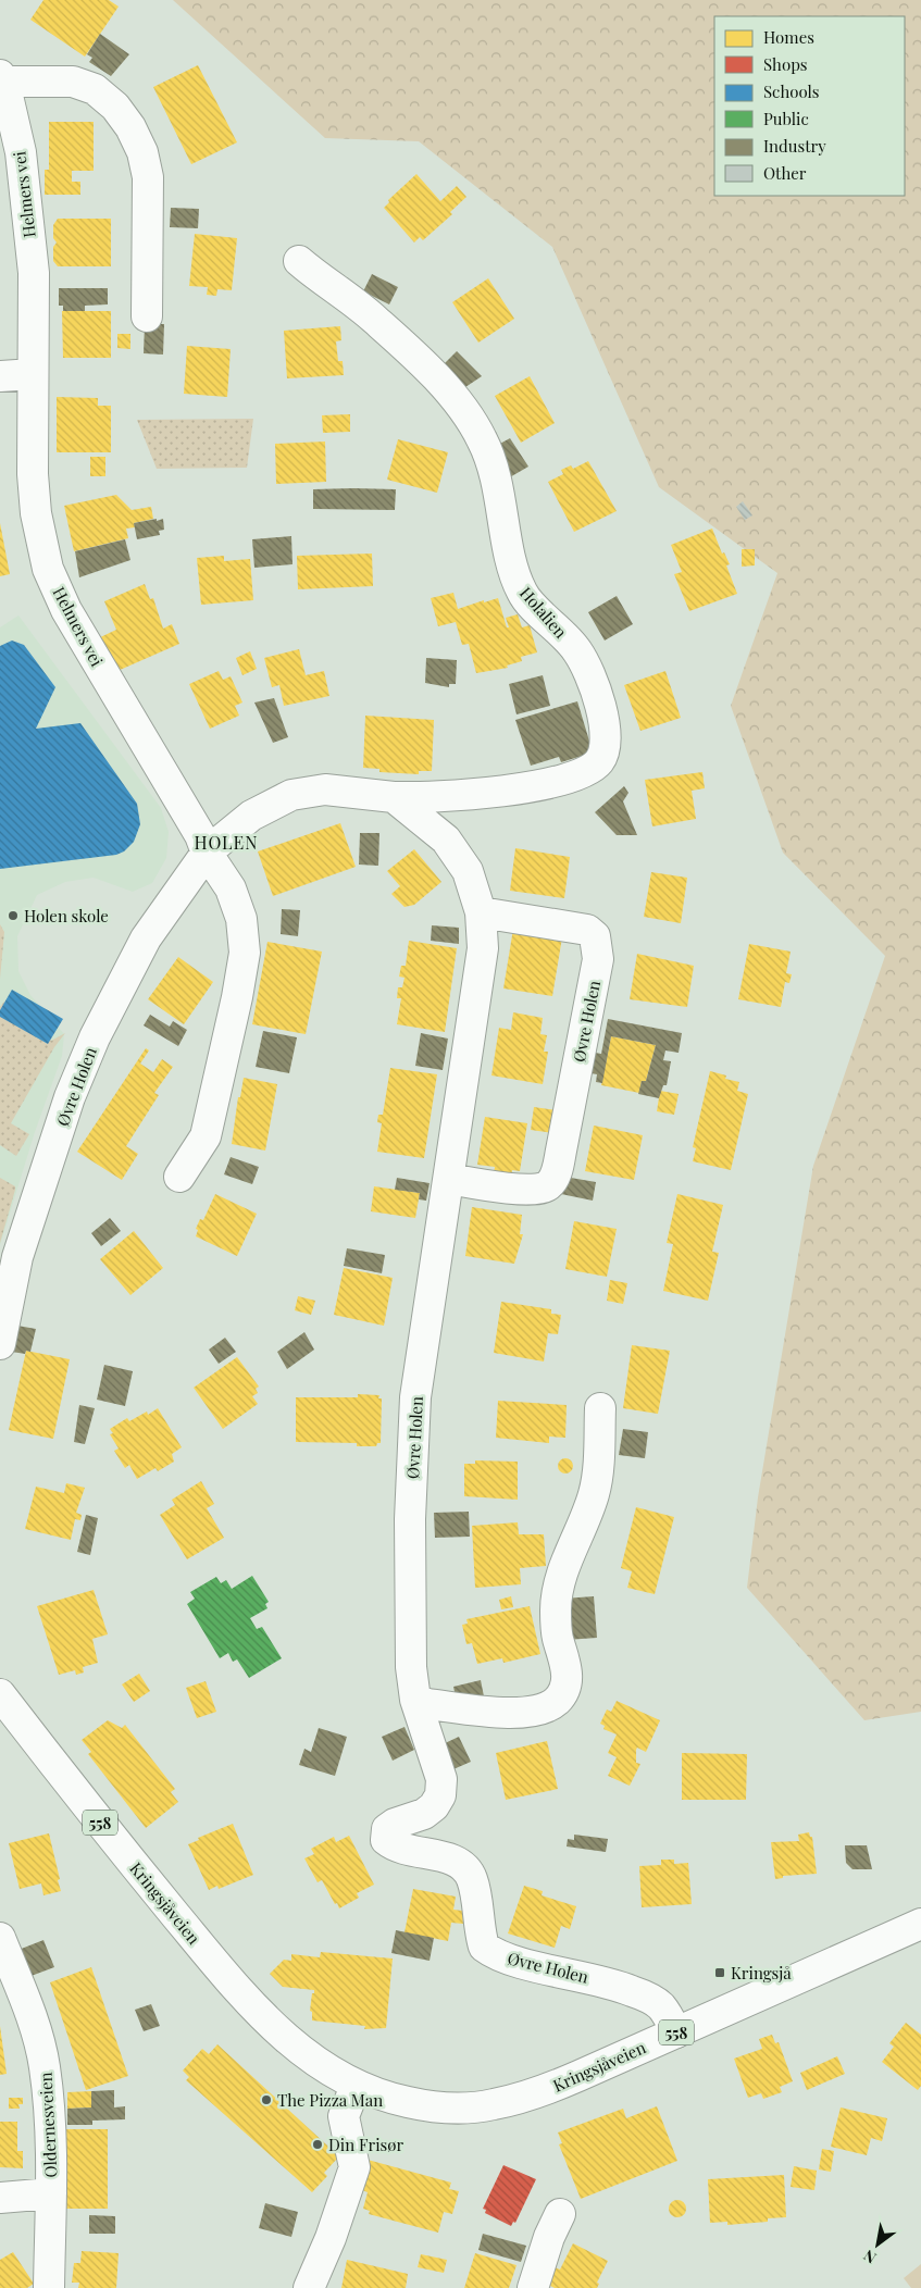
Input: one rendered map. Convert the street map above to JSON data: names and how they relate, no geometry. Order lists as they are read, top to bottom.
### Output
{
  "streets": {
    "street": [
      "Helmers vei",
      "Holalien",
      "Øvre Holen",
      "558",
      "Kringsjåveien",
      "Oldernesveien"
    ]
  },
  "crossings": [
    ["Helmers vei", "Øvre Holen"],
    ["Holalien", "Øvre Holen"],
    ["Øvre Holen", "Kringsjåveien"]
  ],
  "districts": ["HOLEN"],
  "places": {
    "other": ["Holen skole", "The Pizza Man", "Din Frisør"],
    "transit": ["Kringsjå"]
  },
  "legend": [
    "Homes",
    "Shops",
    "Schools",
    "Public",
    "Industry",
    "Other"
  ],
  "north": "bottom left"
}
